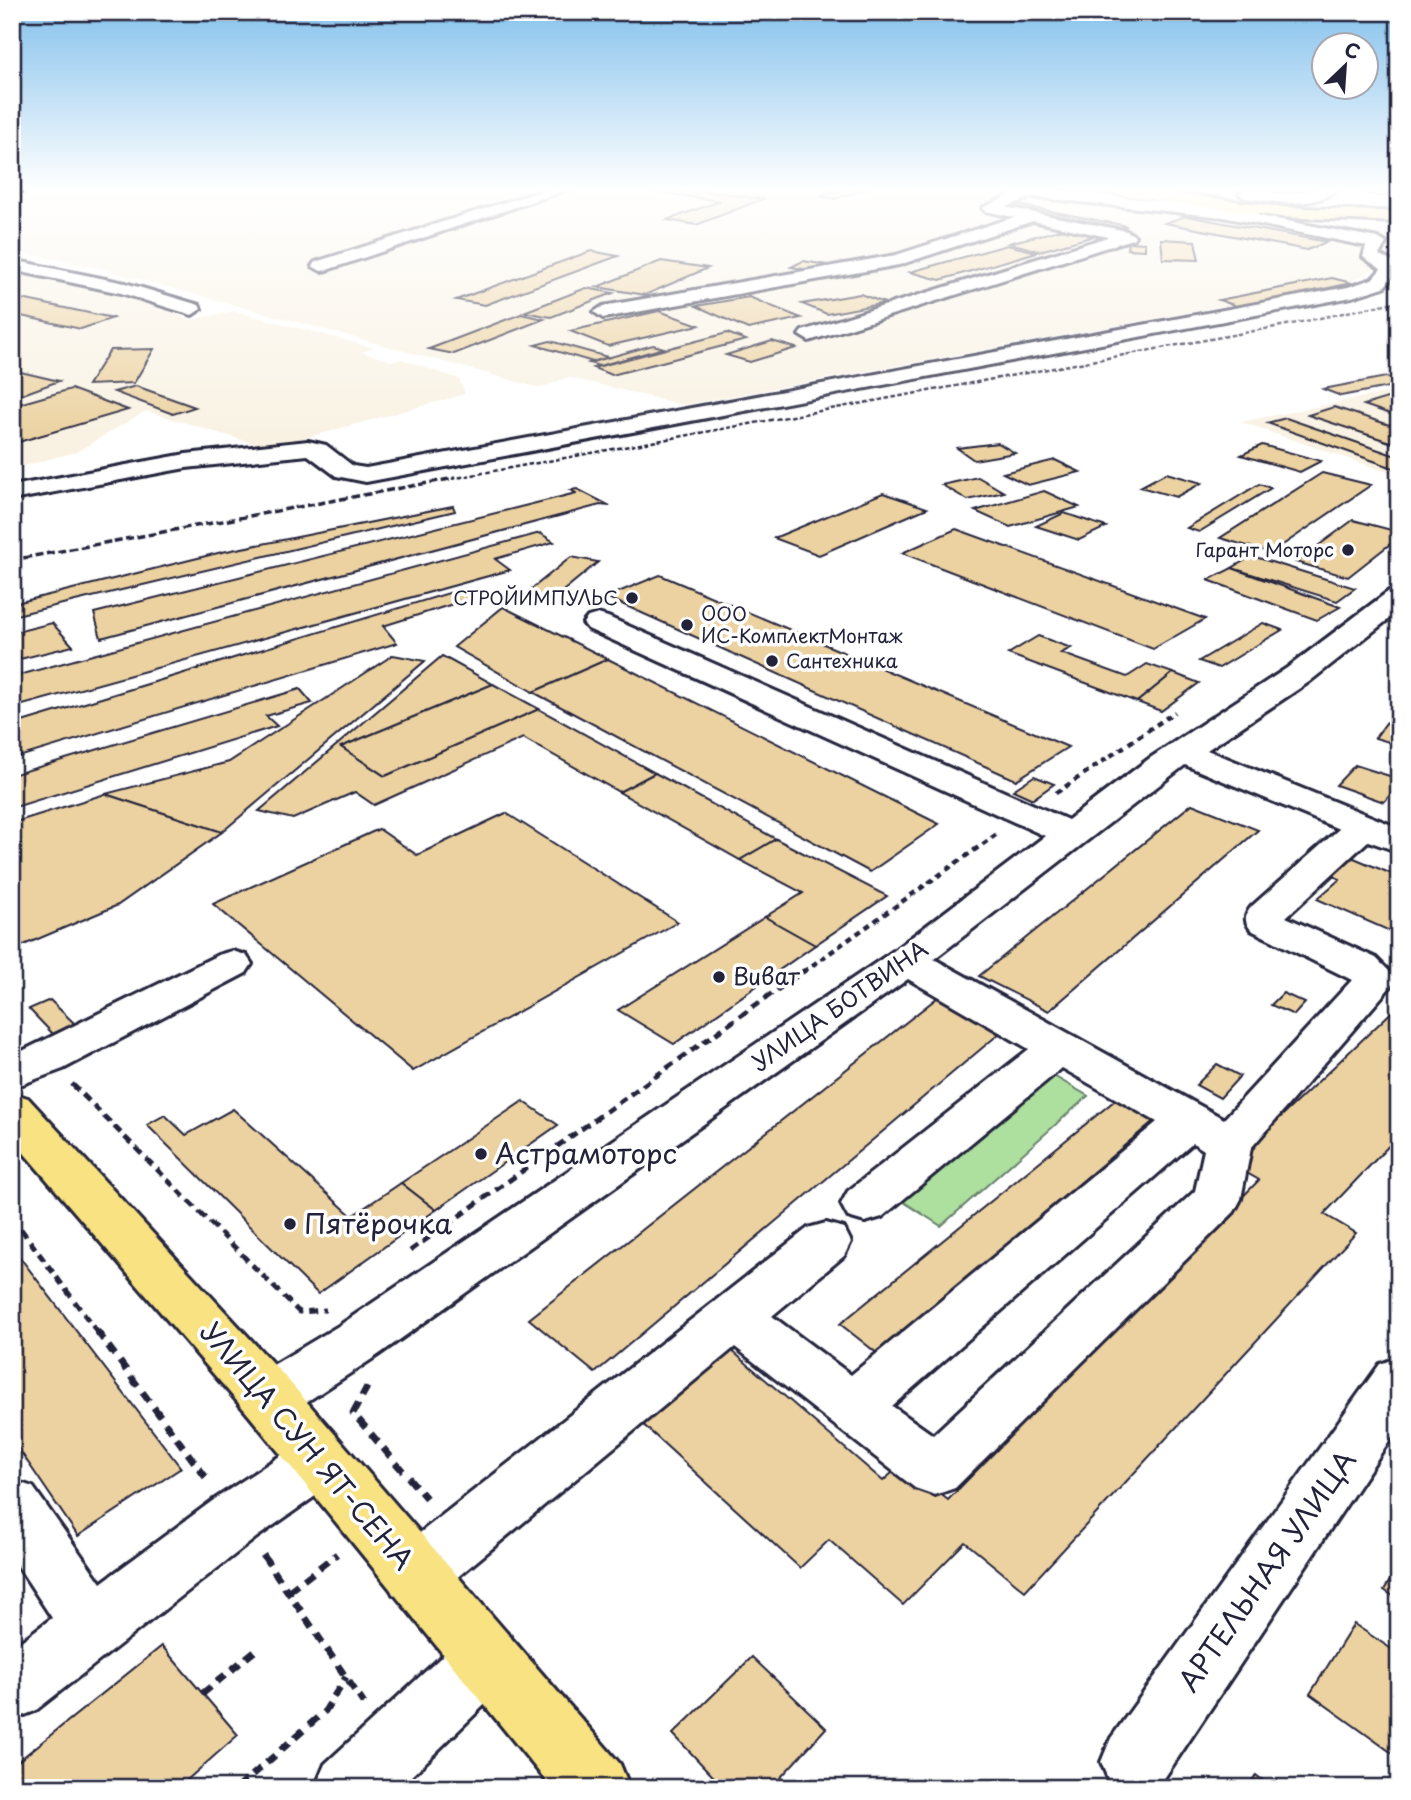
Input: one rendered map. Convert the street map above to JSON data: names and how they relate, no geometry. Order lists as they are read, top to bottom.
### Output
{
  "streets": {
    "main road": ["УЛИЦА СУН ЯТ-СЕНА"],
    "street": ["УЛИЦА БОТВИНА", "АРТЕЛЬНАЯ УЛИЦА"]
  },
  "crossings": [
    ["УЛИЦА БОТВИНА", "УЛИЦА СУН ЯТ-СЕНА"]
  ],
  "places": [
    "Гарант Моторс",
    "СТРОЙИМПУЛЬС",
    "ООО ИС-КомплектМонтаж",
    "Сантехника",
    "Виват",
    "Астрамоторс",
    "Пятёрочка"
  ],
  "north": "top right"
}
